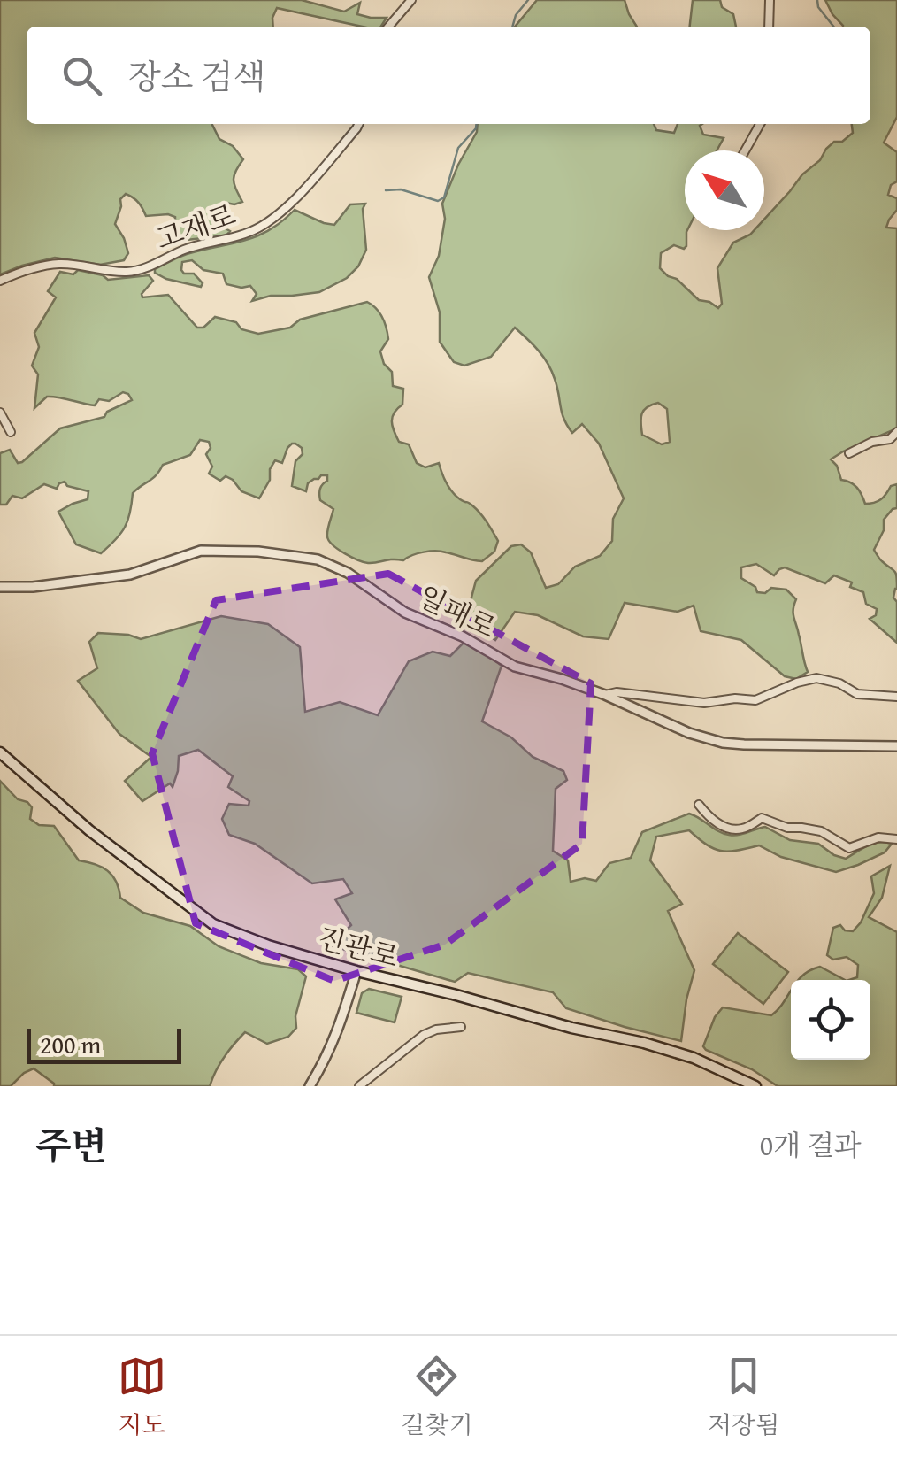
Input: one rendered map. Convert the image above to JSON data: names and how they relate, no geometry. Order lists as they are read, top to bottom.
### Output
{
  "streets": {
    "main road": ["진관로"],
    "street": ["고재로", "일패로"]
  },
  "scale_bar": "200 m",
  "north": "top left",
  "page": {
    "search": "장소 검색",
    "scale": "200 m",
    "heading": ["주변", "0개 결과"],
    "nav": ["지도", "길찾기", "저장됨"]
  }
}
